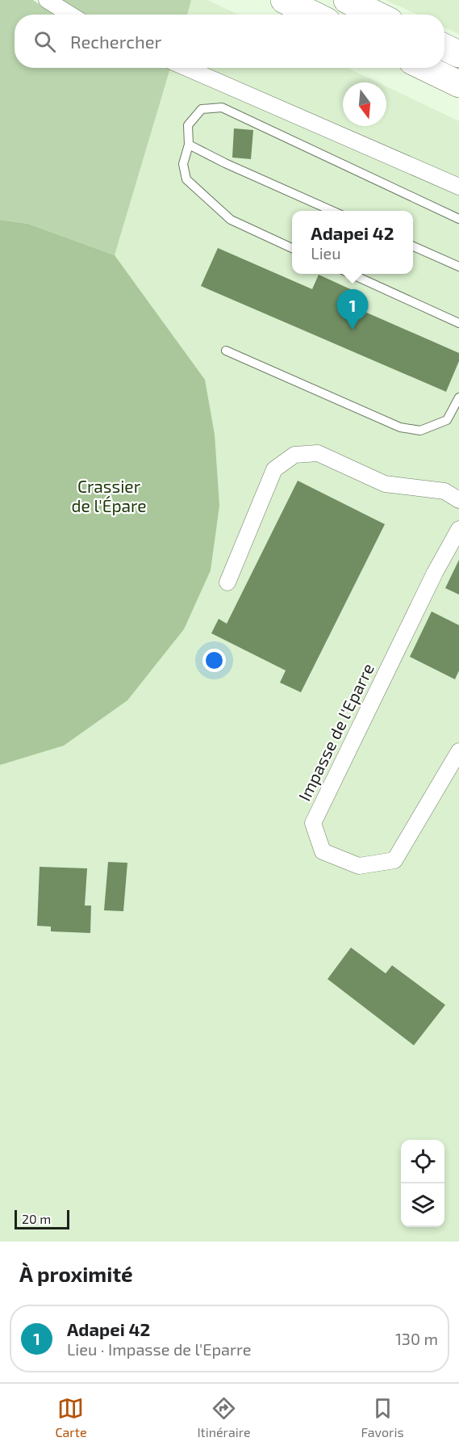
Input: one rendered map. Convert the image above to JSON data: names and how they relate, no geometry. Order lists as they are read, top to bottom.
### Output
{
  "streets": {
    "street": ["Impasse de l'Eparre"]
  },
  "parks": ["Crassier de l'Épare"],
  "scale_bar": "20 m",
  "north": "bottom",
  "page": {
    "search": "Rechercher",
    "popup": ["Adapei 42", "Lieu"],
    "pins": "1",
    "scale": "20 m",
    "heading": "À proximité",
    "list": [
      {
        "mark": "1",
        "name": "Adapei 42",
        "note": "Lieu · Impasse de l'Eparre",
        "value": "130 m"
      }
    ],
    "nav": ["Carte", "Itinéraire", "Favoris"]
  }
}
